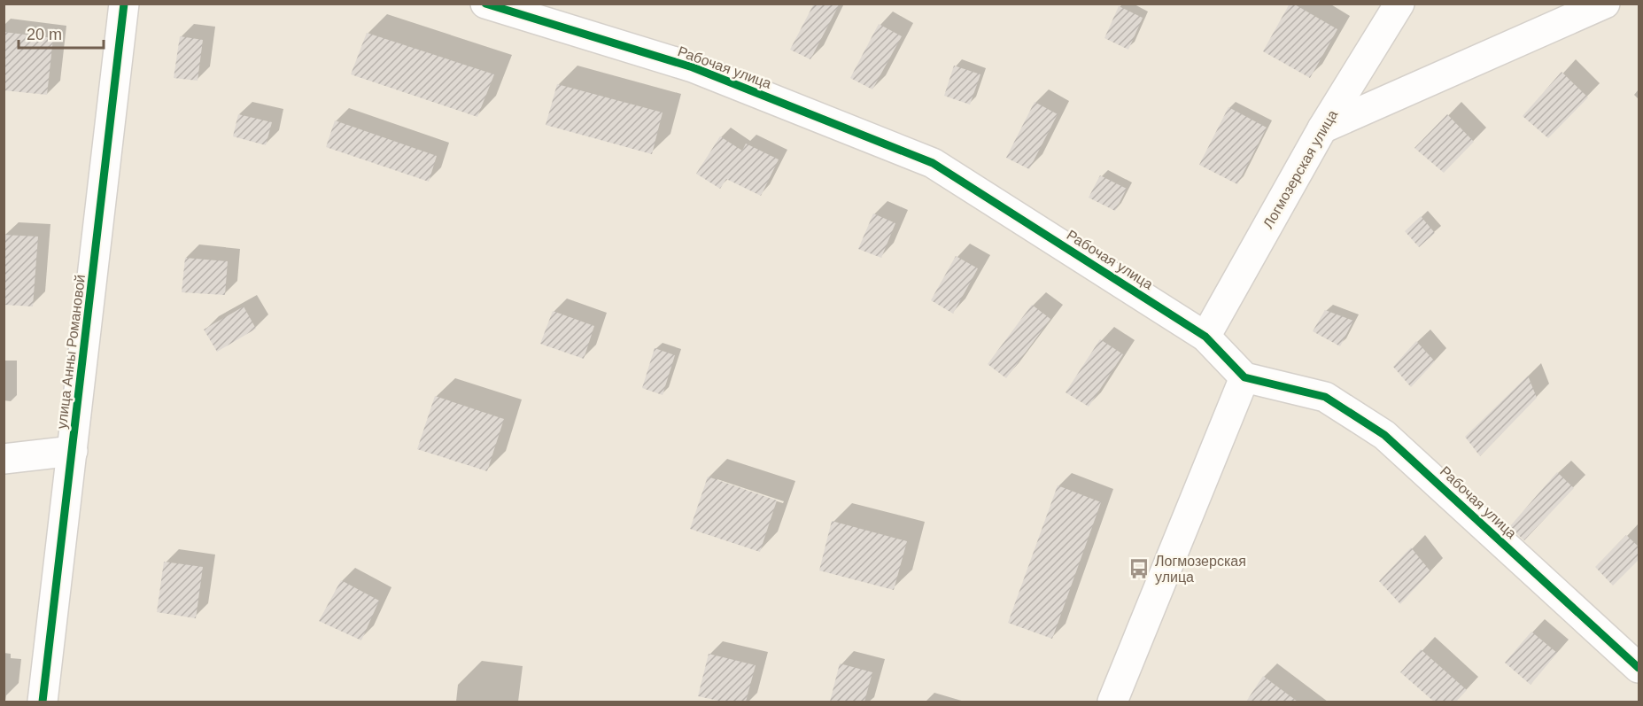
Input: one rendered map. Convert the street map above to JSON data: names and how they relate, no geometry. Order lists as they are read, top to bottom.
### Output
{
  "streets": {
    "street": ["Рабочая улица", "Логмозерская улица", "улица Анны Романовой"]
  },
  "crossings": [
    ["Рабочая улица", "Логмозерская улица"]
  ],
  "places": {
    "bus stop": ["Логмозерская улица"]
  },
  "scale_bar": "20 m"
}
